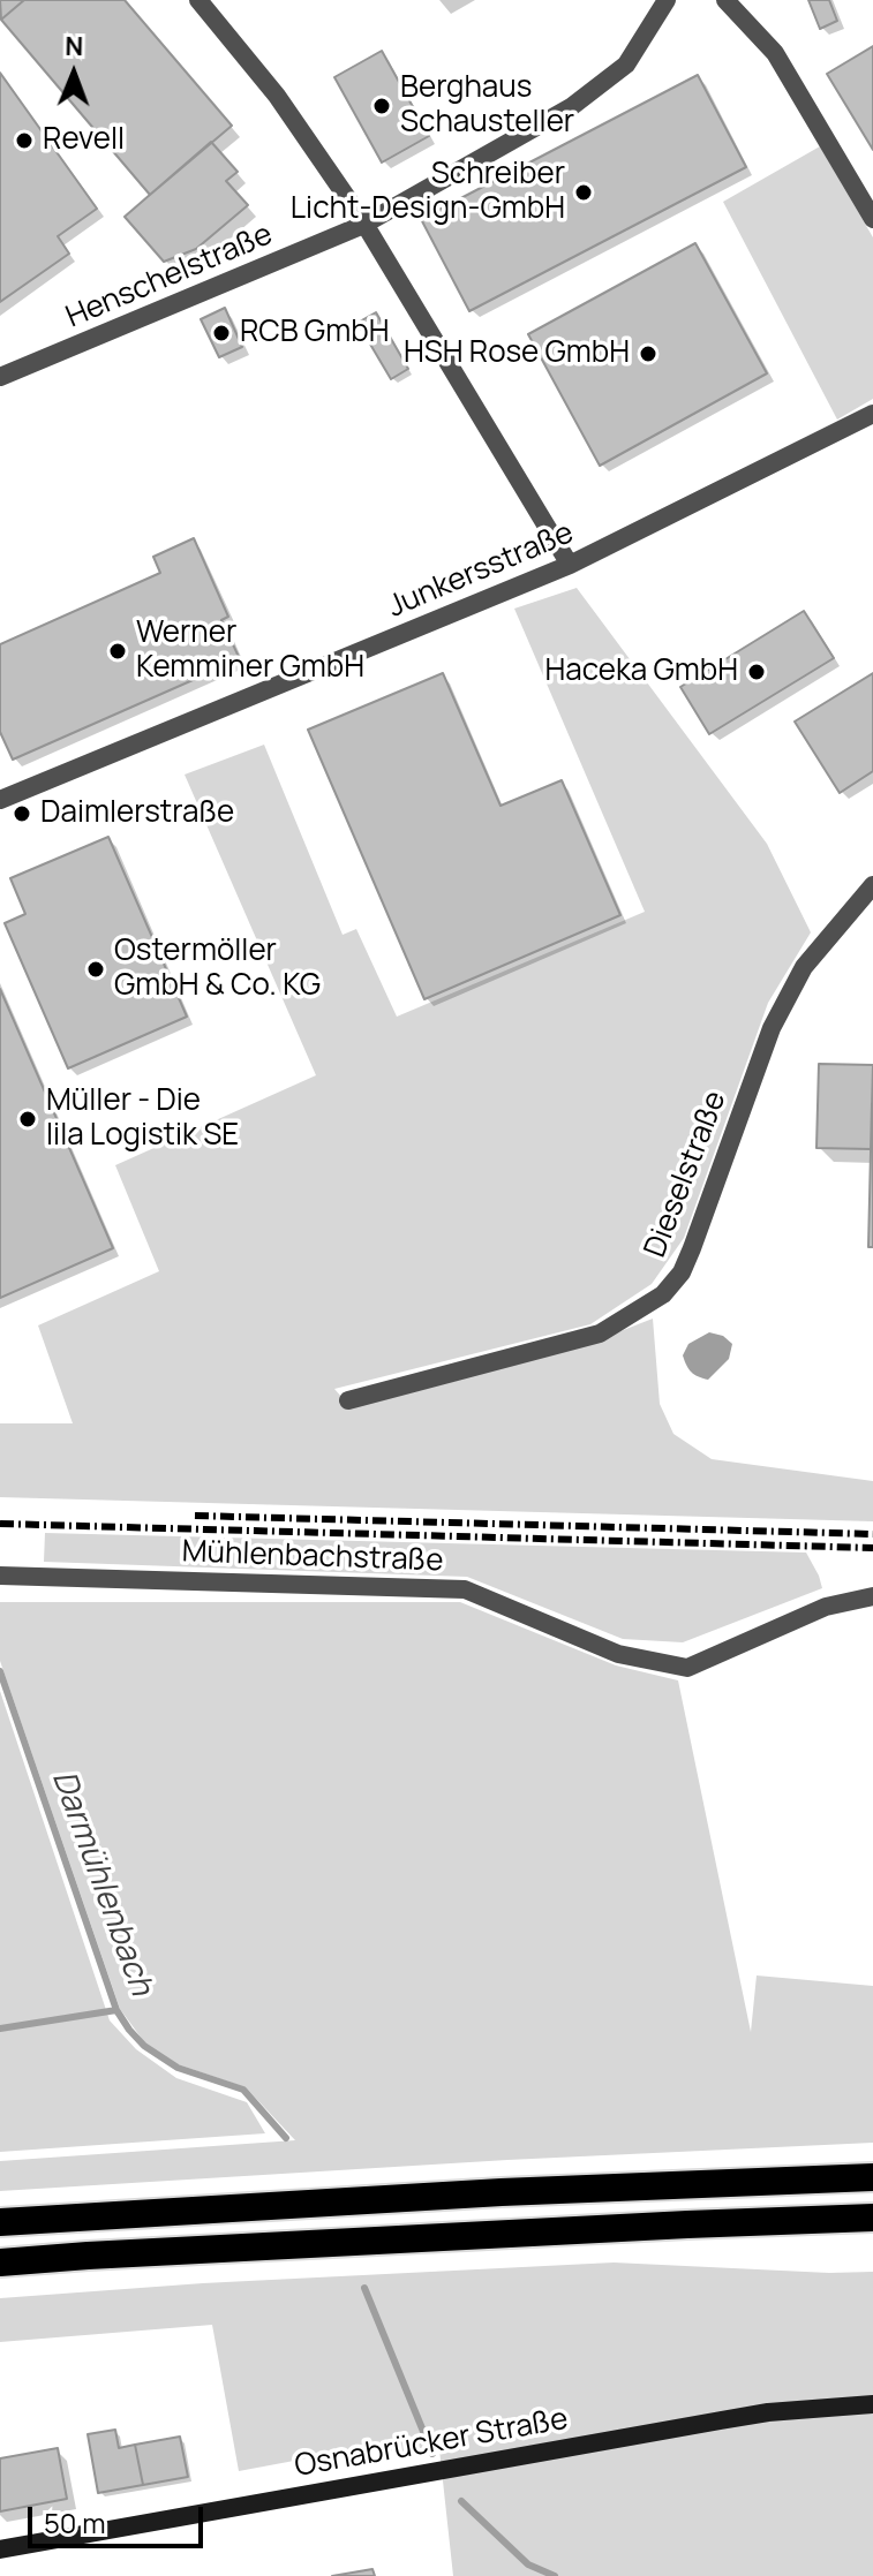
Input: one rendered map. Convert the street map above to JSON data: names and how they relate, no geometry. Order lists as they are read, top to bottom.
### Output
{
  "streets": {
    "main road": ["Osnabrücker Straße"],
    "street": [
      "Henschelstraße",
      "Junkersstraße",
      "Dieselstraße",
      "Mühlenbachstraße"
    ]
  },
  "water": ["Darmühlenbach"],
  "places": [
    "Berghaus Schausteller",
    "Revell",
    "Schreiber Licht-Design-GmbH",
    "RCB GmbH",
    "HSH Rose GmbH",
    "Werner Kemminer GmbH",
    "Haceka GmbH",
    "Daimlerstraße",
    "Ostermöller GmbH & Co. KG",
    "Müller - Die lila Logistik SE"
  ],
  "scale_bar": "50 m",
  "north": "top"
}
